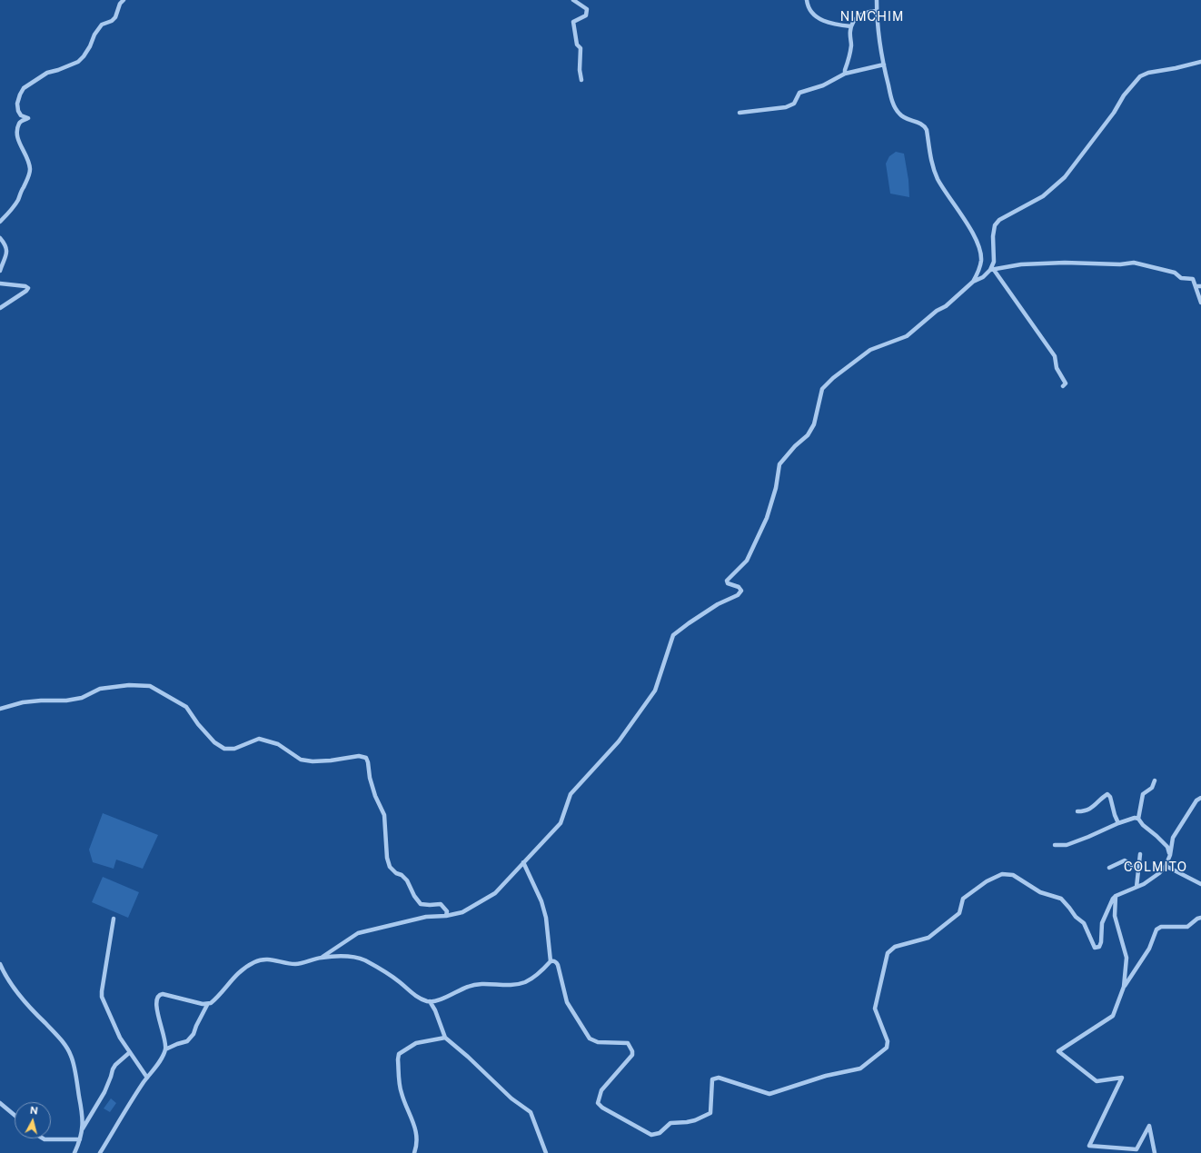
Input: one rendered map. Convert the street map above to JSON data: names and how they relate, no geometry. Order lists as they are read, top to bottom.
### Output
{
  "districts": ["NIMCHIM", "COLMITO"],
  "north": "top"
}
